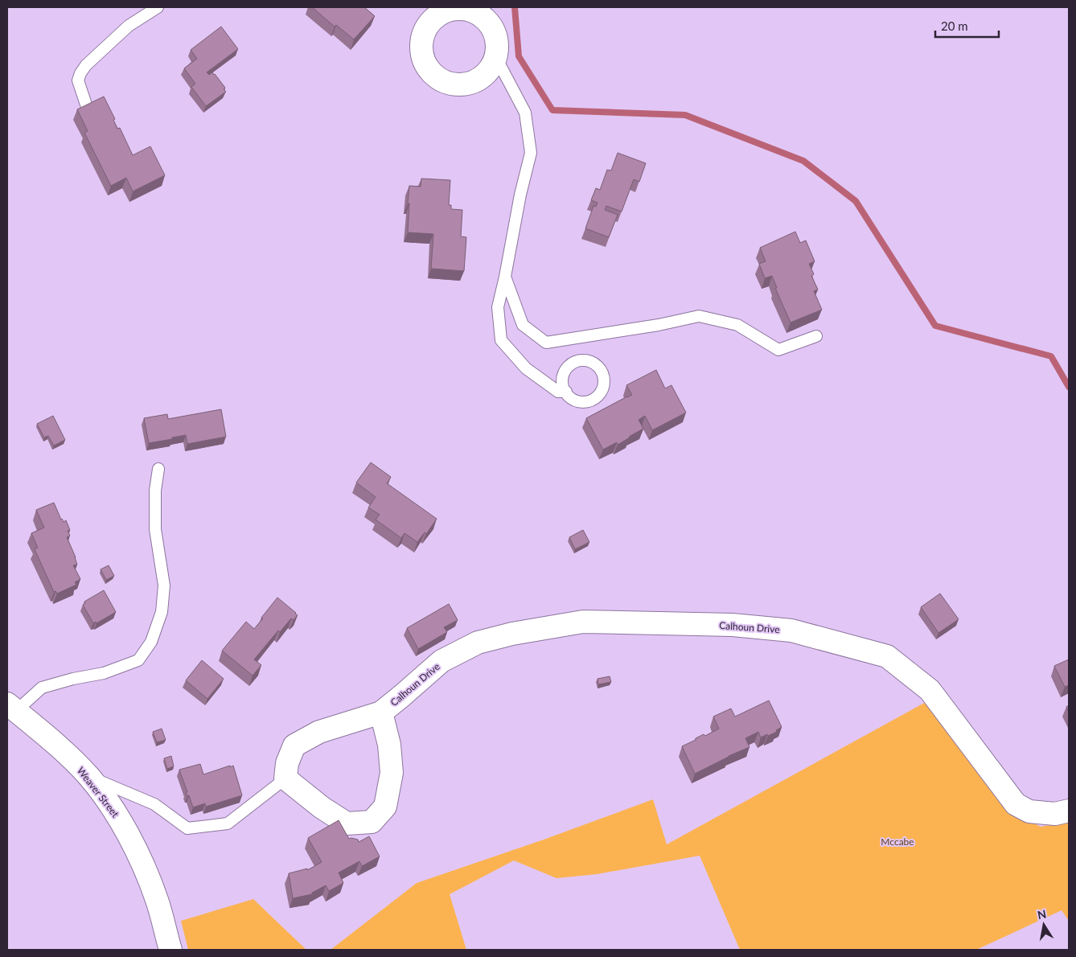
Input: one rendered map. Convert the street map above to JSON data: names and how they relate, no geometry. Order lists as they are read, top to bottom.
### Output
{
  "streets": {
    "street": ["Calhoun Drive", "Weaver Street"]
  },
  "parks": ["Mccabe"],
  "scale_bar": "20 m",
  "north": "top"
}
